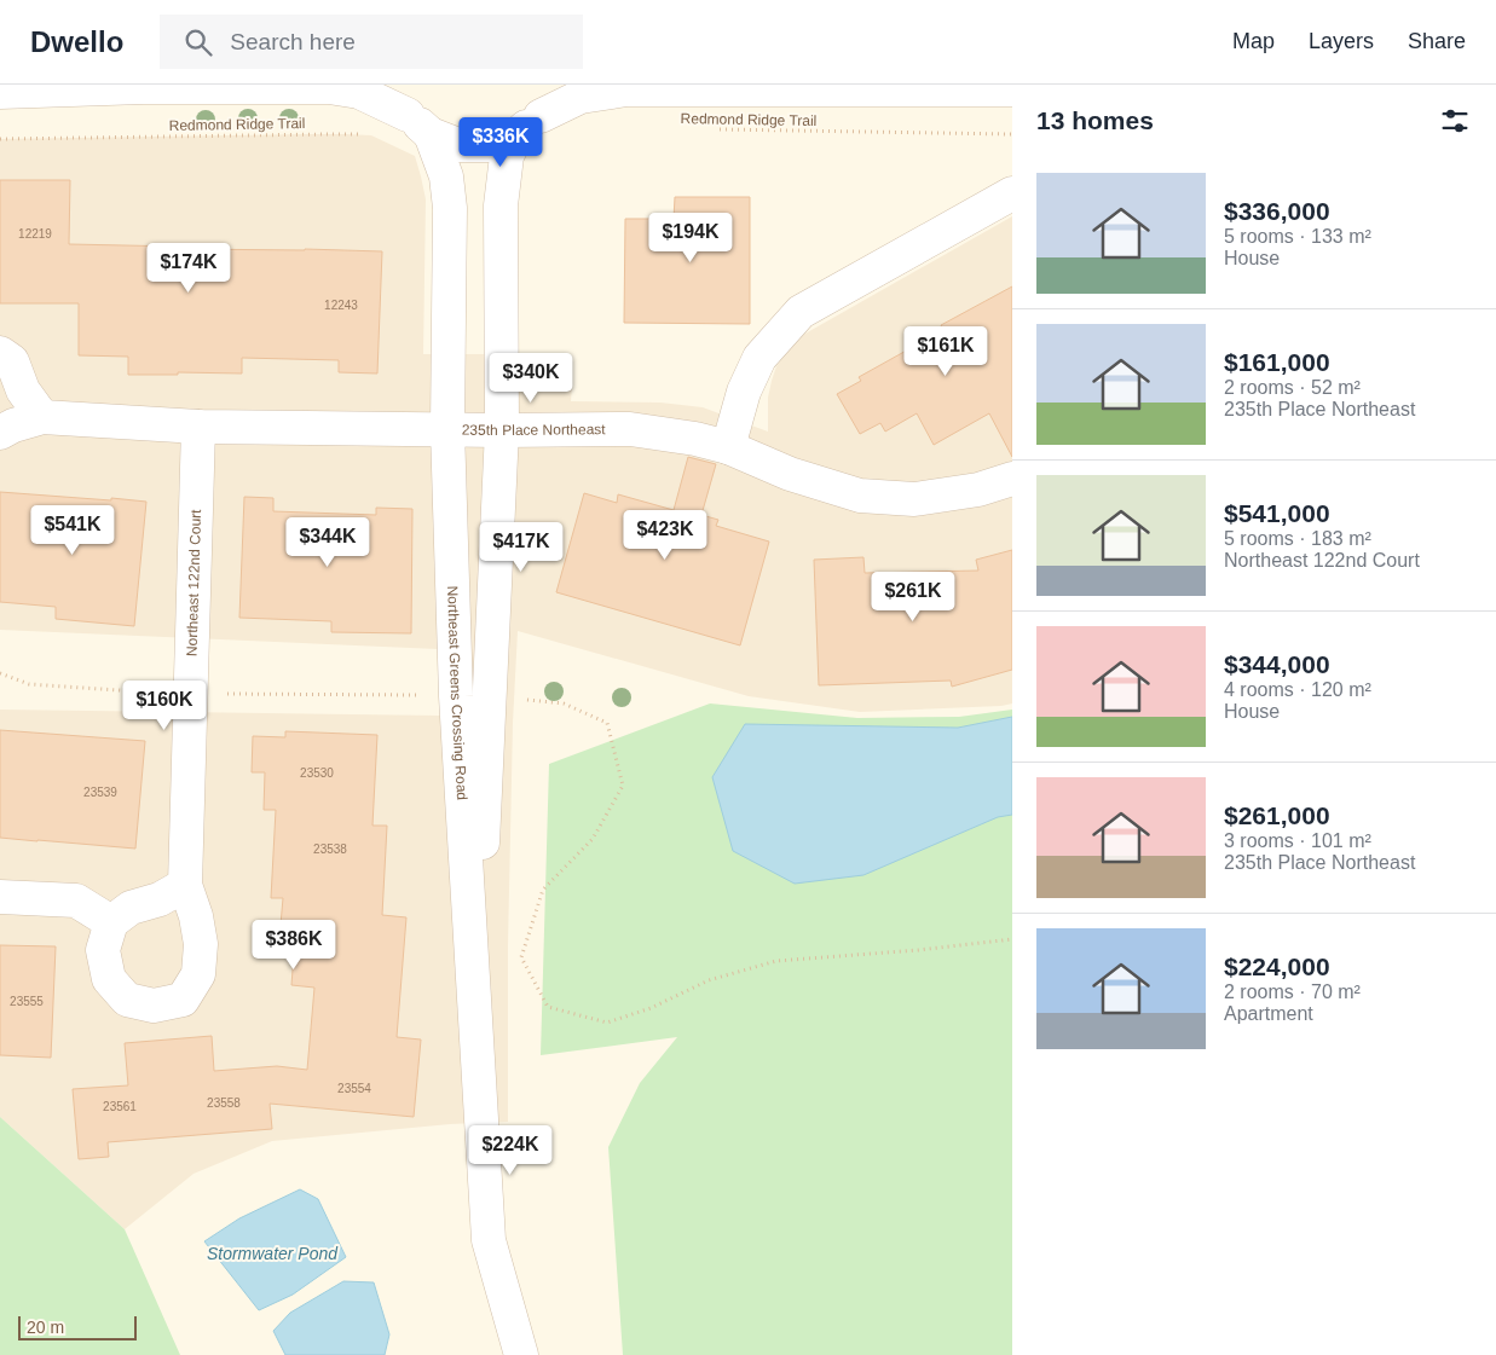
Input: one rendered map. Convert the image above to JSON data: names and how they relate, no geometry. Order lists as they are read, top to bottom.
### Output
{
  "streets": {
    "street": ["235th Place Northeast", "Northeast 122nd Court", "Northeast Greens Crossing Road"],
    "path": ["Redmond Ridge Trail"]
  },
  "crossings": [
    ["235th Place Northeast", "Northeast 122nd Court"],
    ["235th Place Northeast", "Northeast Greens Crossing Road"]
  ],
  "water": ["Stormwater Pond"],
  "house_numbers": [
    "12219",
    "12243",
    "23530",
    "23539",
    "23538",
    "23555",
    "23554",
    "23558",
    "23561"
  ],
  "scale_bar": "20 m",
  "page": {
    "header": "Dwello",
    "search": "Search here",
    "nav": ["Map", "Layers", "Share"],
    "heading": "13 homes",
    "price": [
      "$336K",
      "$194K",
      "$174K",
      "$161K",
      "$340K",
      "$541K",
      "$423K",
      "$344K",
      "$417K",
      "$261K",
      "$160K",
      "$386K",
      "$224K"
    ],
    "list": [
      {
        "name": "$336,000",
        "note": "5 rooms · 133 m² · House"
      },
      {
        "name": "$161,000",
        "note": "2 rooms · 52 m² · 235th Place Northeast"
      },
      {
        "name": "$541,000",
        "note": "5 rooms · 183 m² · Northeast 122nd Court"
      },
      {
        "name": "$344,000",
        "note": "4 rooms · 120 m² · House"
      },
      {
        "name": "$261,000",
        "note": "3 rooms · 101 m² · 235th Place Northeast"
      },
      {
        "name": "$224,000",
        "note": "2 rooms · 70 m² · Apartment"
      }
    ],
    "scale": "20 m"
  }
}
